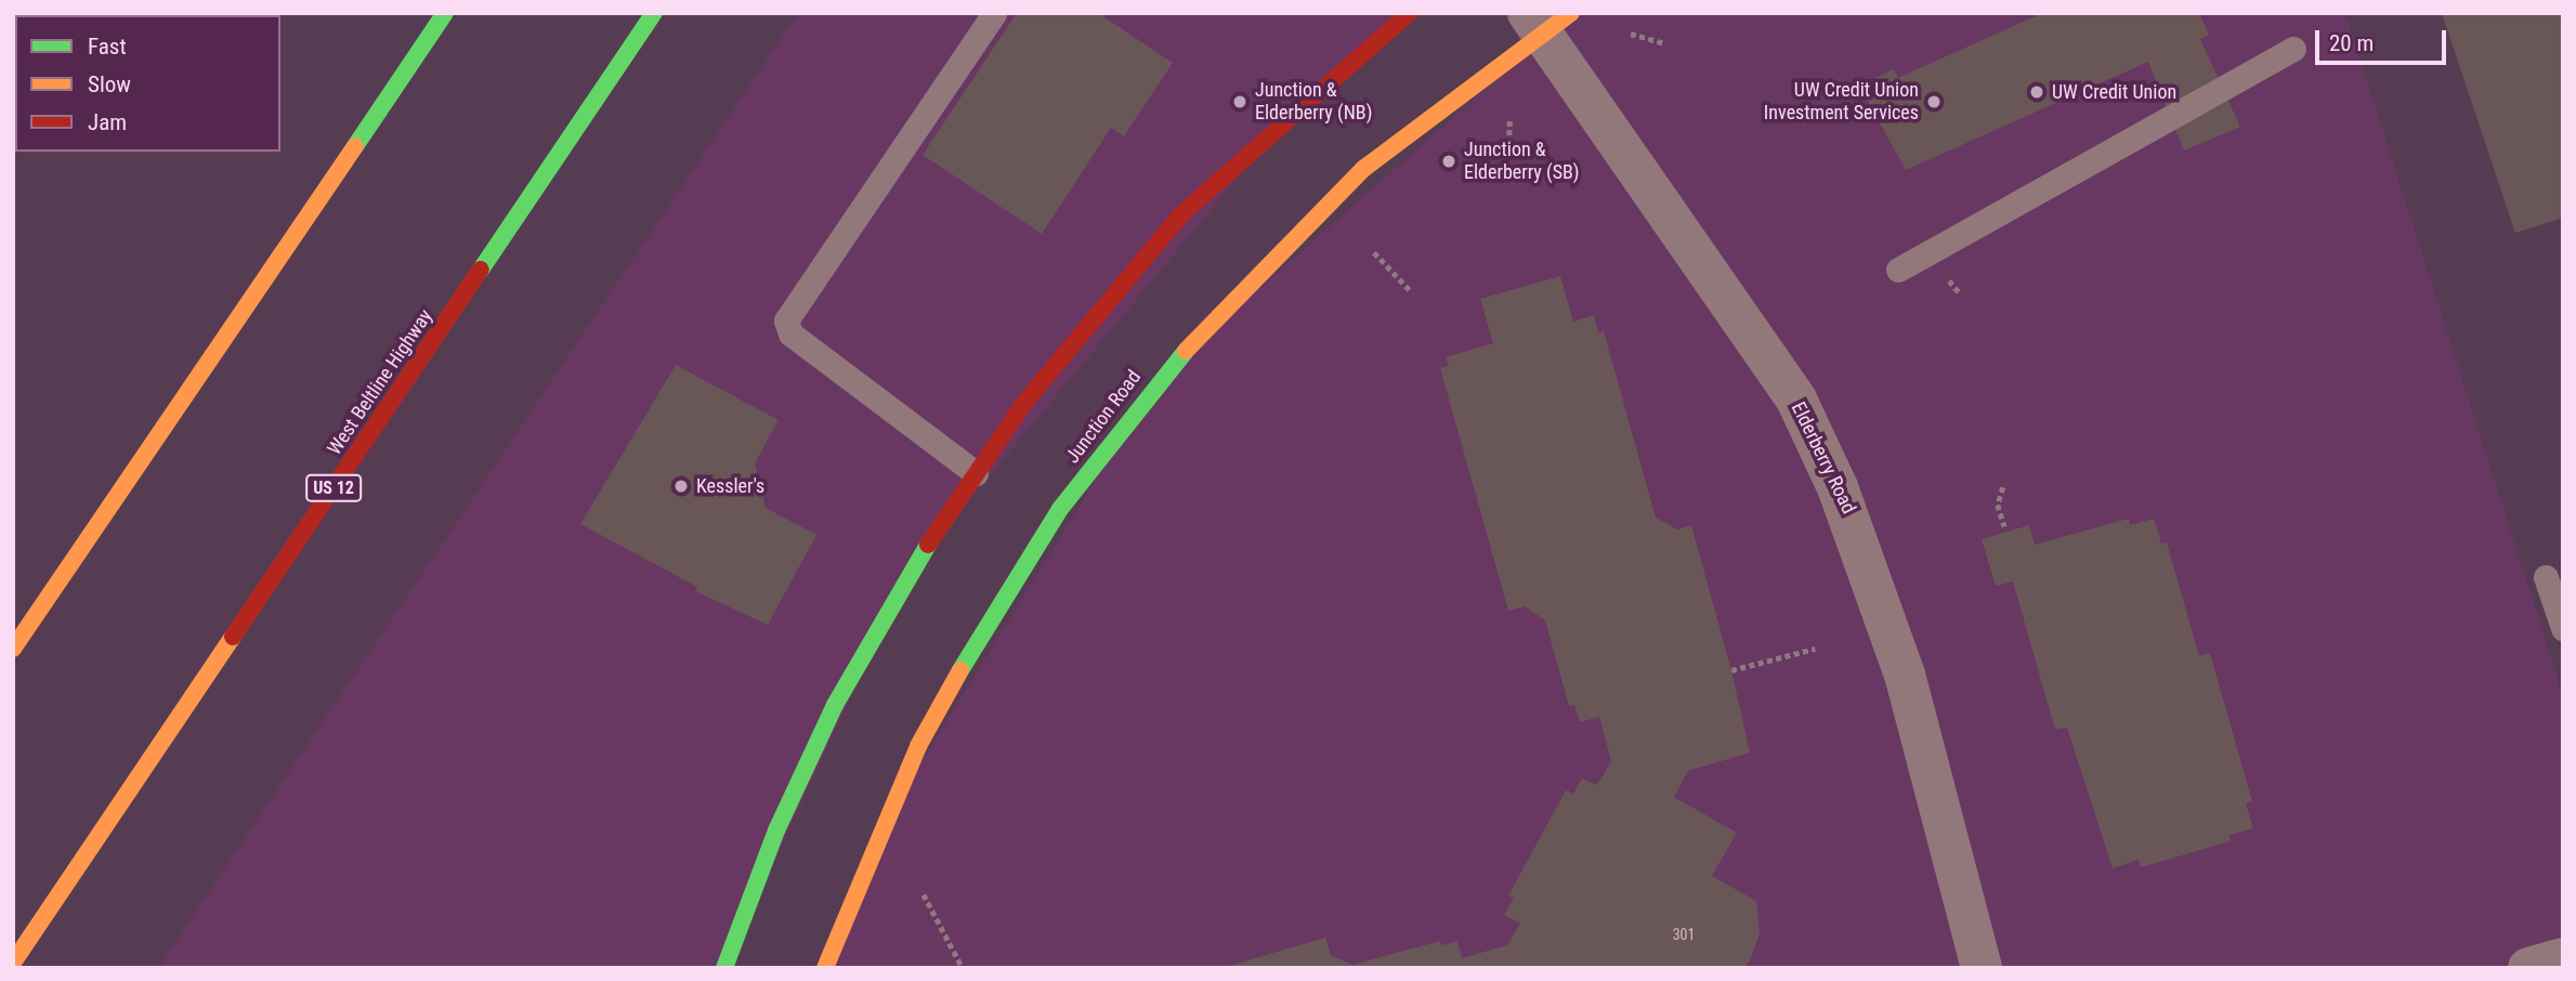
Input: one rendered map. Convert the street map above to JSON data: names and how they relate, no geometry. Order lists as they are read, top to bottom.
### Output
{
  "streets": {
    "main road": ["West Beltline Highway", "Junction Road", "US 12"],
    "street": ["Elderberry Road"]
  },
  "crossings": [
    ["Junction Road", "Elderberry Road"]
  ],
  "places": [
    "UW Credit Union",
    "Junction & Elderberry (NB)",
    "UW Credit Union Investment Services",
    "Junction & Elderberry (SB)",
    "Kessler's"
  ],
  "house_numbers": ["301"],
  "legend": ["Fast", "Slow", "Jam"],
  "scale_bar": "20 m"
}
